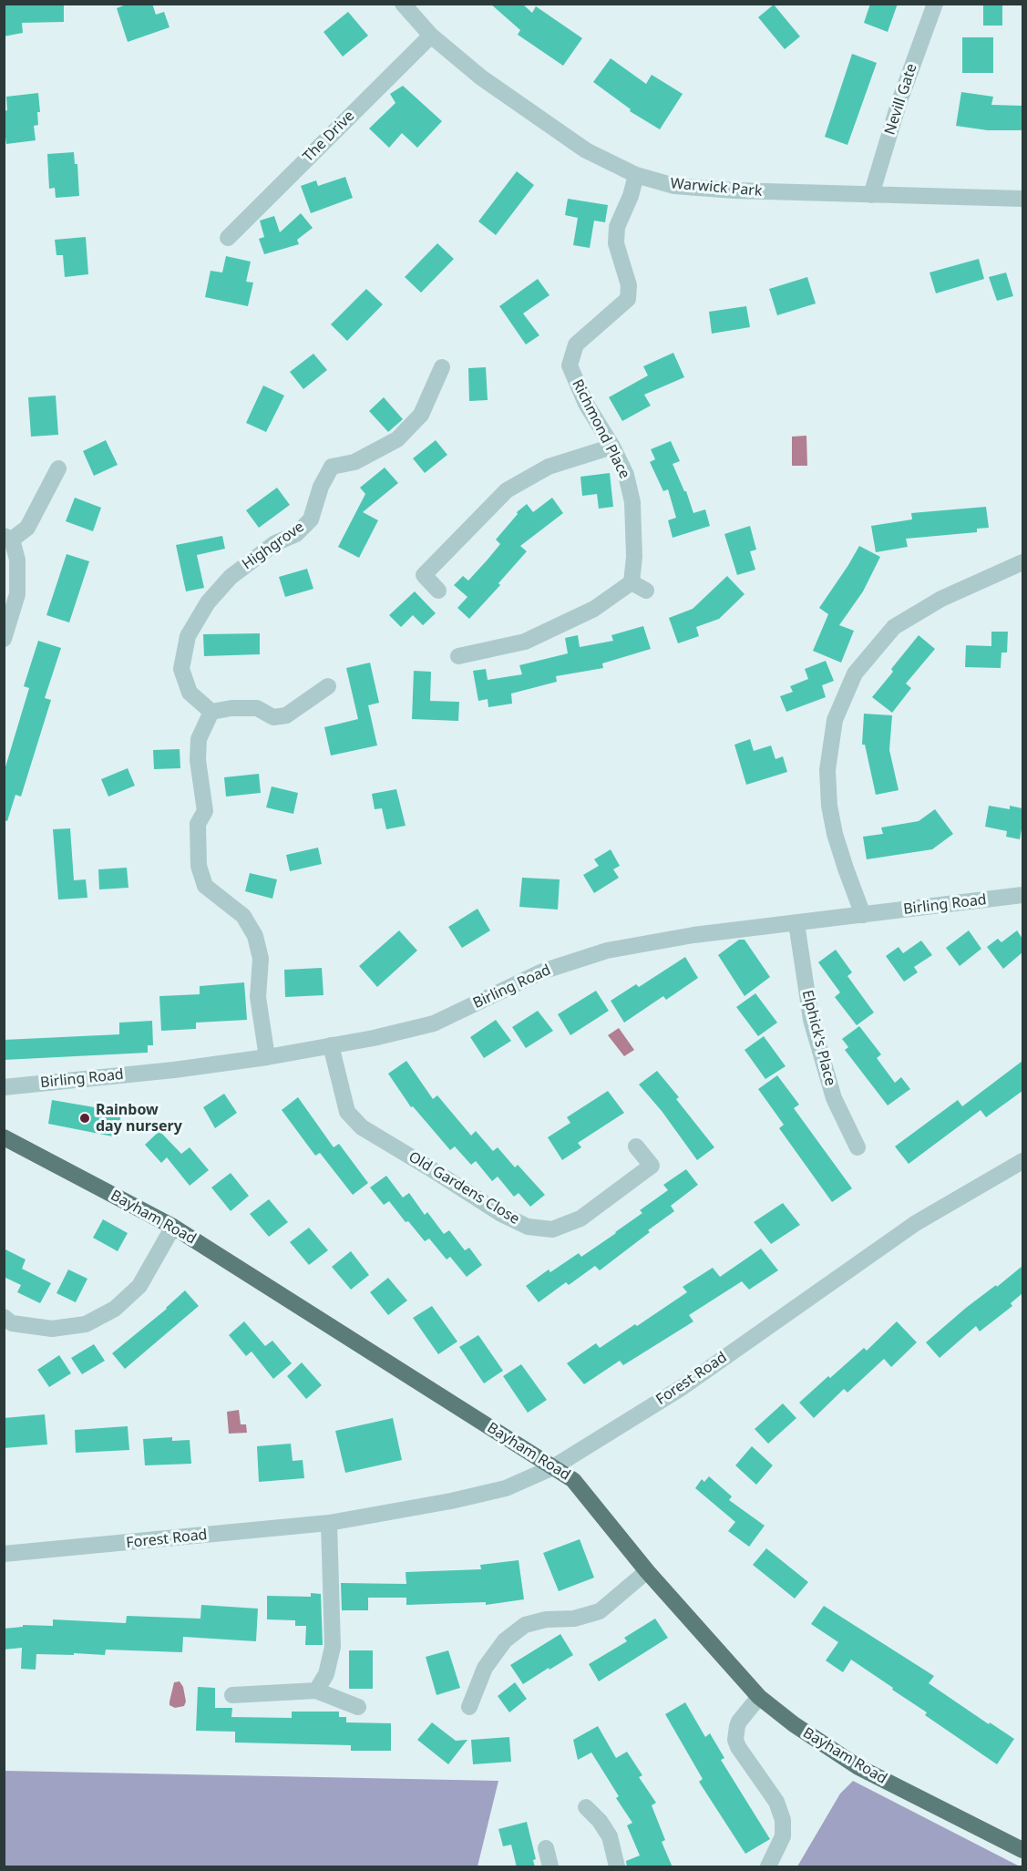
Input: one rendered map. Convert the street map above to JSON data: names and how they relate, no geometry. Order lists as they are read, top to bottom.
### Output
{
  "streets": {
    "main road": ["Bayham Road"],
    "street": [
      "Nevill Gate",
      "The Drive",
      "Warwick Park",
      "Richmond Place",
      "Highgrove",
      "Birling Road",
      "Elphick's Place",
      "Old Gardens Close",
      "Forest Road"
    ]
  },
  "crossings": [
    ["Nevill Gate", "Warwick Park"],
    ["The Drive", "Warwick Park"],
    ["Warwick Park", "Richmond Place"],
    ["Birling Road", "Elphick's Place"],
    ["Birling Road", "Old Gardens Close"],
    ["Bayham Road", "Forest Road"]
  ],
  "places": ["Rainbow day nursery"]
}
